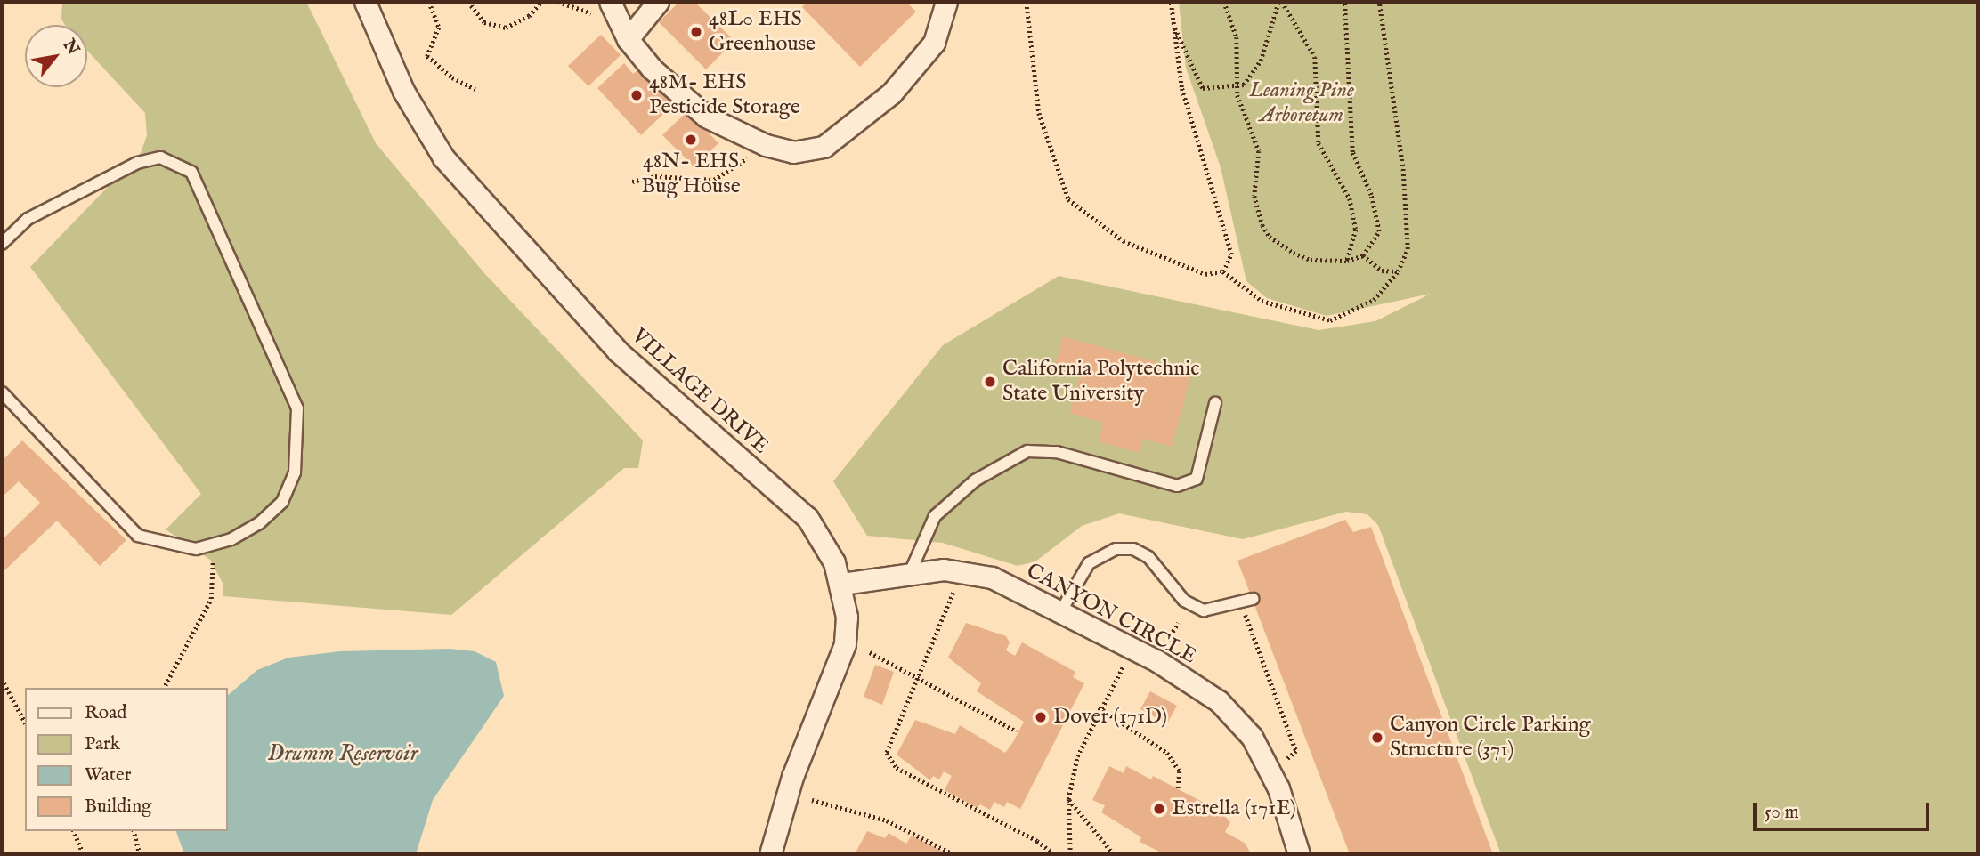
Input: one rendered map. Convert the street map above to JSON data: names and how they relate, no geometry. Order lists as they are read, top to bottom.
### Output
{
  "streets": {
    "street": ["VILLAGE DRIVE", "CANYON CIRCLE"]
  },
  "crossings": [
    ["VILLAGE DRIVE", "CANYON CIRCLE"]
  ],
  "water": ["Drumm Reservoir"],
  "parks": ["Leaning Pine Arboretum"],
  "places": [
    "48L0 EHS Greenhouse",
    "48M- EHS Pesticide Storage",
    "48N- EHS Bug House",
    "California Polytechnic State University",
    "Dover (171D)",
    "Canyon Circle Parking Structure (371)",
    "Estrella (171E)"
  ],
  "legend": [
    "Road",
    "Park",
    "Water",
    "Building"
  ],
  "scale_bar": "50 m",
  "north": "top right"
}
